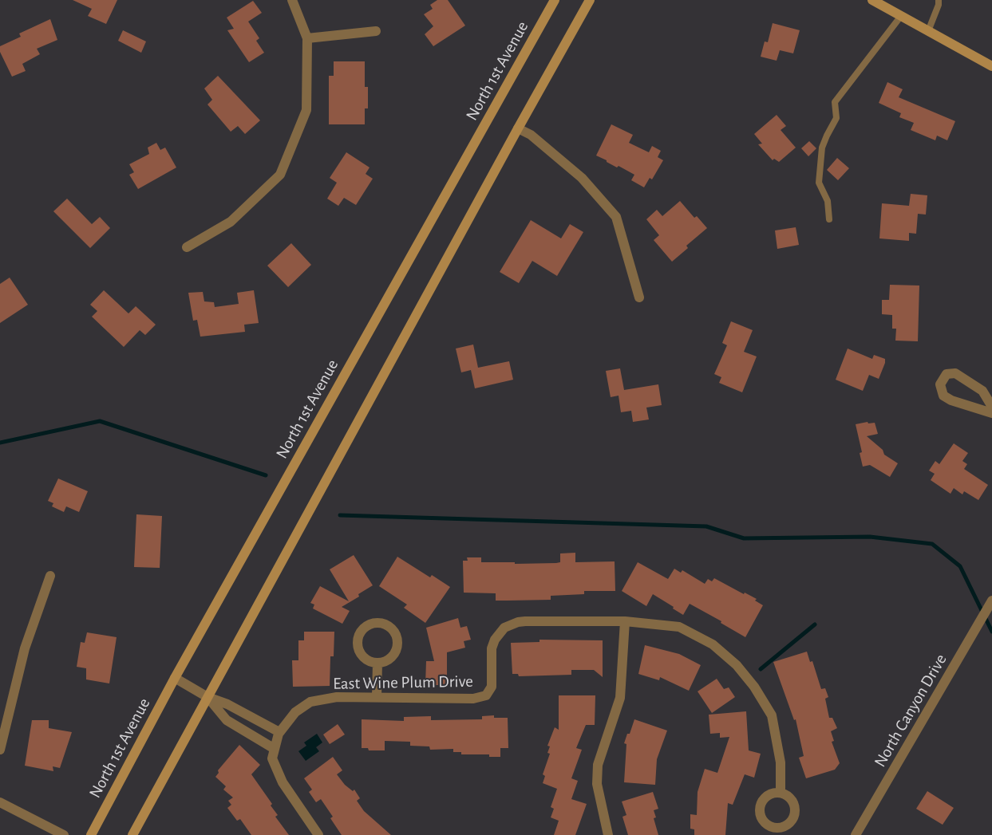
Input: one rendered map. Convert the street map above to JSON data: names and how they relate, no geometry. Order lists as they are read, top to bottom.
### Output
{
  "streets": {
    "main road": ["North 1st Avenue"],
    "street": ["East Wine Plum Drive", "North Canyon Drive"]
  }
}
